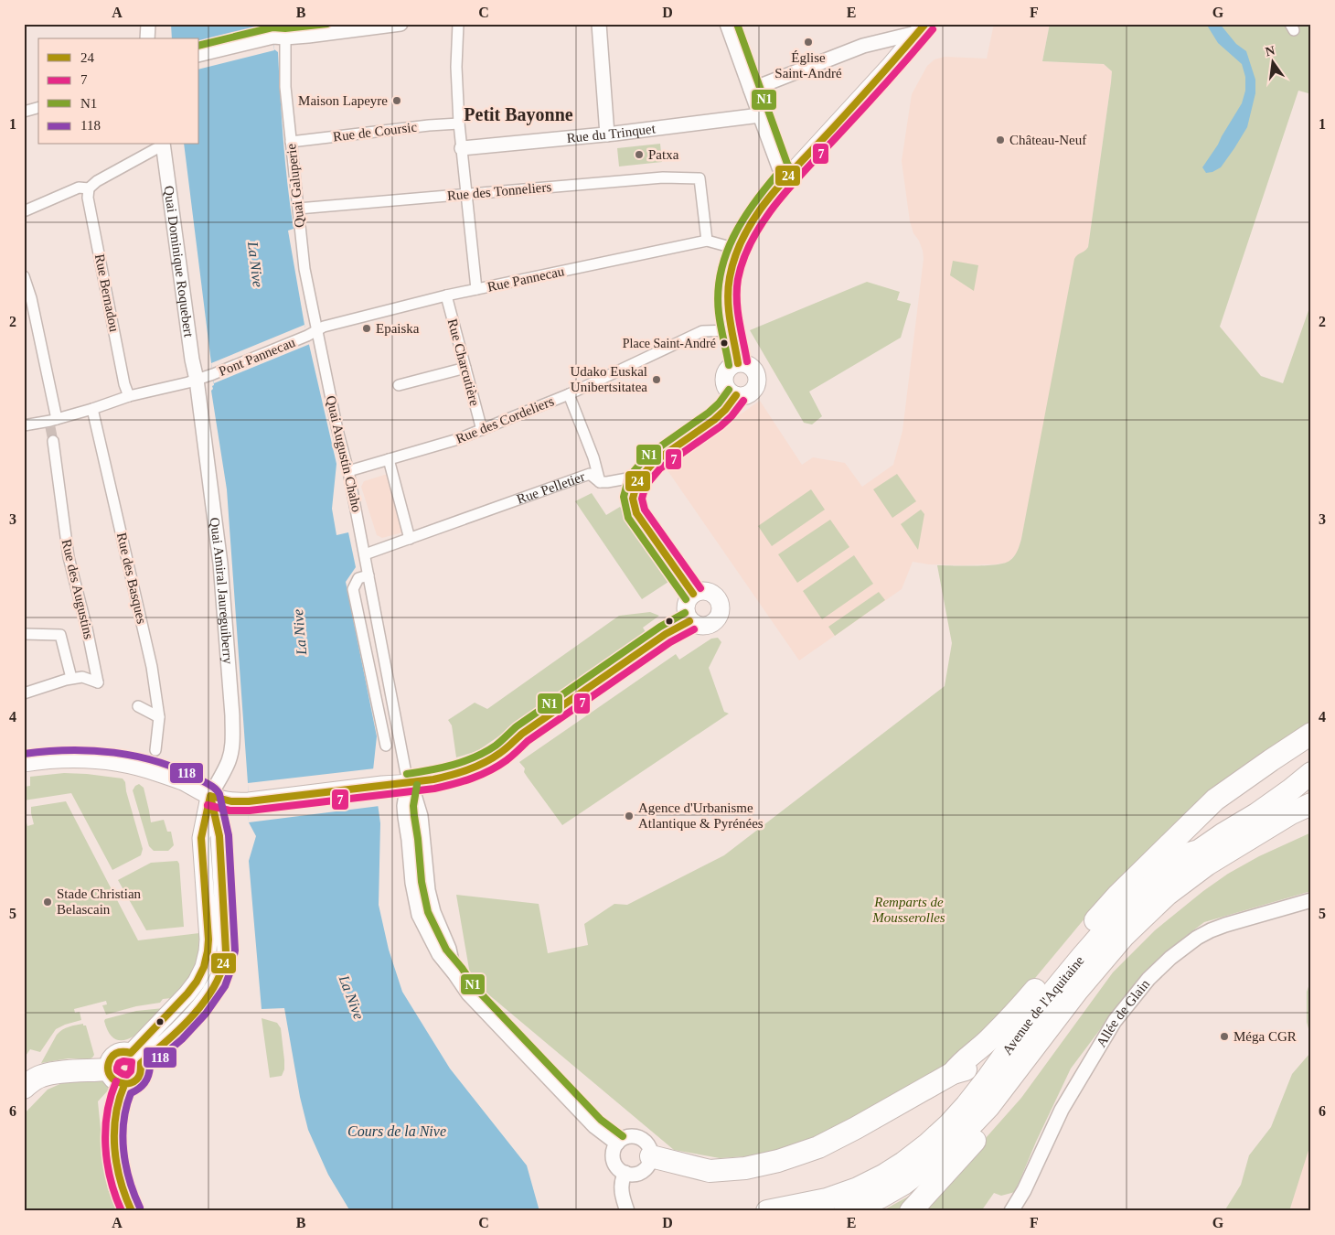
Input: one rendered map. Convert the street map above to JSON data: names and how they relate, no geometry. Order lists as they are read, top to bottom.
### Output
{
  "streets": {
    "main road": ["Avenue de l'Aquitaine"],
    "street": [
      "Rue de Coursic",
      "Rue du Trinquet",
      "Quai Galuperie",
      "Rue des Tonneliers",
      "Quai Dominique Roquebert",
      "Rue Pannecau",
      "Rue Bernadou",
      "Pont Pannecau",
      "Rue Charcutière",
      "Rue des Cordeliers",
      "Quai Augustin Chaho",
      "Rue Pelletier",
      "Rue des Basques",
      "Rue des Augustins",
      "Quai Amiral Jaureguiberry",
      "Allée de Glain"
    ]
  },
  "crossings": [
    ["Rue de Coursic", "Quai Galuperie"],
    ["Quai Galuperie", "Rue des Tonneliers"],
    ["Quai Galuperie", "Rue Pannecau"],
    ["Quai Galuperie", "Pont Pannecau"],
    ["Quai Galuperie", "Quai Augustin Chaho"],
    ["Rue des Tonneliers", "Rue Pannecau"],
    ["Quai Dominique Roquebert", "Pont Pannecau"],
    ["Quai Dominique Roquebert", "Quai Amiral Jaureguiberry"],
    ["Rue Pannecau", "Pont Pannecau"],
    ["Rue Pannecau", "Rue Charcutière"],
    ["Rue Pannecau", "Quai Augustin Chaho"],
    ["Rue Bernadou", "Pont Pannecau"],
    ["Pont Pannecau", "Quai Augustin Chaho"],
    ["Pont Pannecau", "Rue des Basques"],
    ["Pont Pannecau", "Quai Amiral Jaureguiberry"],
    ["Rue Charcutière", "Rue des Cordeliers"],
    ["Rue des Cordeliers", "Quai Augustin Chaho"],
    ["Quai Augustin Chaho", "Rue Pelletier"]
  ],
  "districts": ["Petit Bayonne"],
  "water": ["La Nive", "Cours de la Nive"],
  "parks": ["Remparts de Mousserolles"],
  "places": [
    "Église Saint-André",
    "Maison Lapeyre",
    "Château-Neuf",
    "Patxa",
    "Epaiska",
    "Place Saint-André",
    "Udako Euskal Unibertsitatea",
    "Agence d'Urbanisme Atlantique & Pyrénées",
    "Stade Christian Belascain",
    "Méga CGR"
  ],
  "lines": [
    "transit line 24",
    "transit line N1",
    "transit line 7",
    "transit line 118"
  ],
  "legend": [
    "24",
    "7",
    "N1",
    "118"
  ],
  "north": "top",
  "grid": {
    "columns": [
      "A",
      "B",
      "C",
      "D",
      "E",
      "F",
      "G"
    ],
    "rows": [
      "1",
      "2",
      "3",
      "4",
      "5",
      "6"
    ]
  }
}
